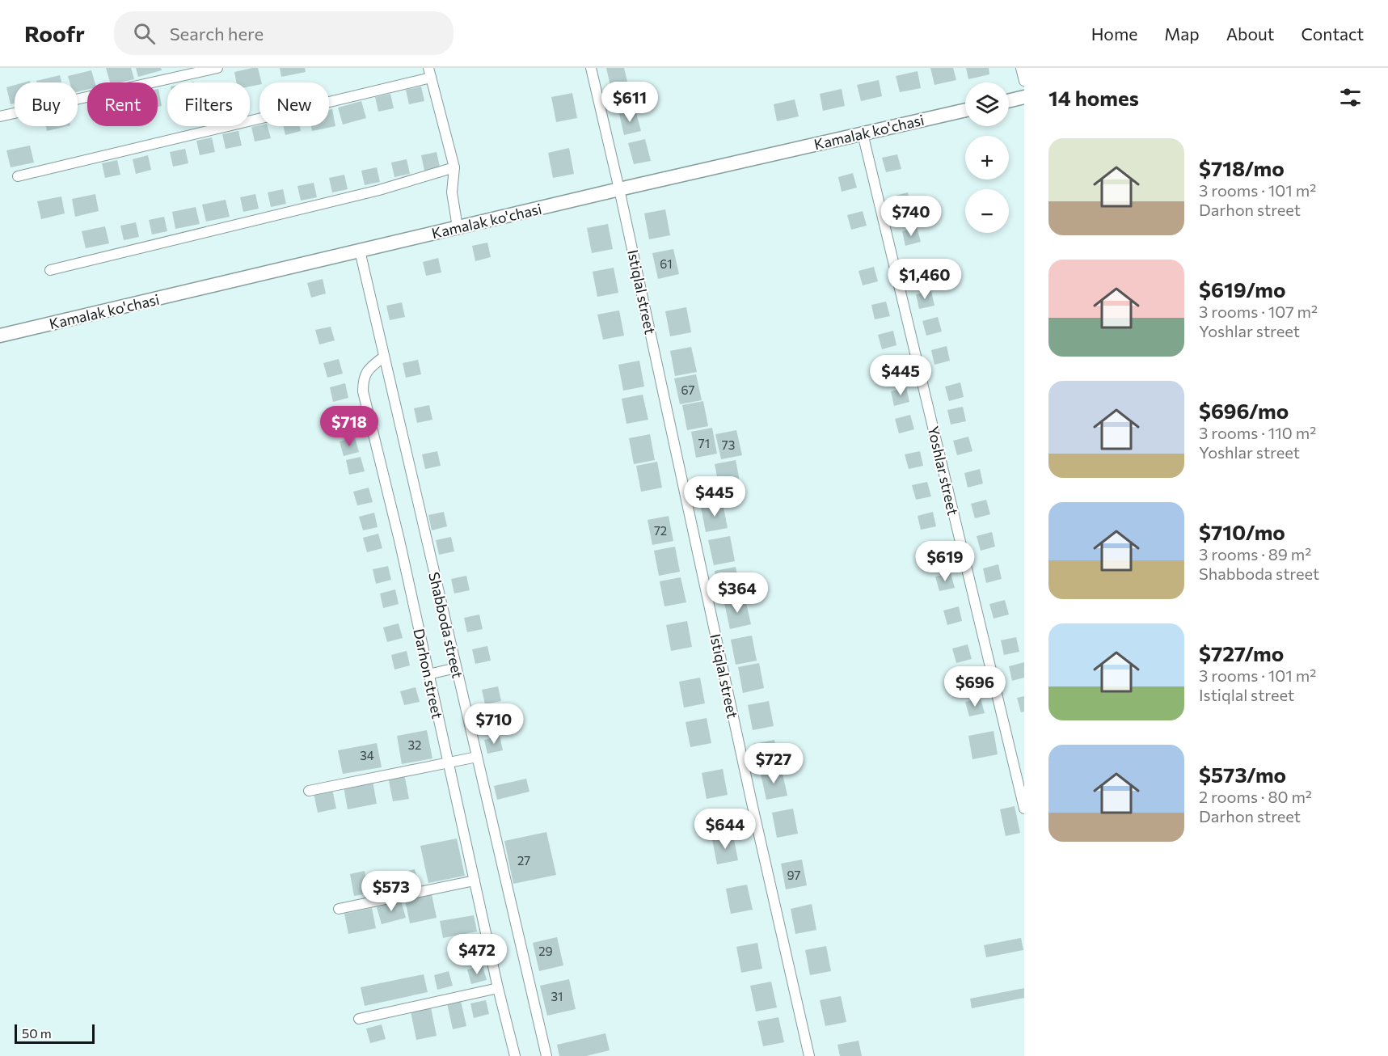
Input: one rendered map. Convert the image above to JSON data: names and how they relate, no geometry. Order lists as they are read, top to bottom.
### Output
{
  "streets": {
    "main road": ["Kamalak ko'chasi"],
    "street": [
      "Istiqlal street",
      "Yoshlar street",
      "Shabboda street",
      "Darhon street"
    ]
  },
  "crossings": [
    ["Kamalak ko'chasi", "Istiqlal street"],
    ["Kamalak ko'chasi", "Yoshlar street"],
    ["Kamalak ko'chasi", "Shabboda street"],
    ["Shabboda street", "Darhon street"]
  ],
  "house_numbers": [
    "61",
    "67",
    "71",
    "73",
    "72",
    "32",
    "34",
    "27",
    "97",
    "29",
    "31"
  ],
  "scale_bar": "50 m",
  "page": {
    "header": "Roofr",
    "search": "Search here",
    "nav": [
      "Home",
      "Map",
      "About",
      "Contact"
    ],
    "heading": "14 homes",
    "price": [
      "$611",
      "$740",
      "$1,460",
      "$445",
      "$718",
      "$445",
      "$619",
      "$364",
      "$696",
      "$710",
      "$727",
      "$644",
      "$573",
      "$472"
    ],
    "map_buttons": ["+", "−"],
    "chip": [
      "Buy",
      "Rent",
      "Filters",
      "New"
    ],
    "list": [
      {
        "name": "$718/mo",
        "note": "3 rooms · 101 m² · Darhon street"
      },
      {
        "name": "$619/mo",
        "note": "3 rooms · 107 m² · Yoshlar street"
      },
      {
        "name": "$696/mo",
        "note": "3 rooms · 110 m² · Yoshlar street"
      },
      {
        "name": "$710/mo",
        "note": "3 rooms · 89 m² · Shabboda street"
      },
      {
        "name": "$727/mo",
        "note": "3 rooms · 101 m² · Istiqlal street"
      },
      {
        "name": "$573/mo",
        "note": "2 rooms · 80 m² · Darhon street"
      }
    ],
    "scale": "50 m"
  }
}
